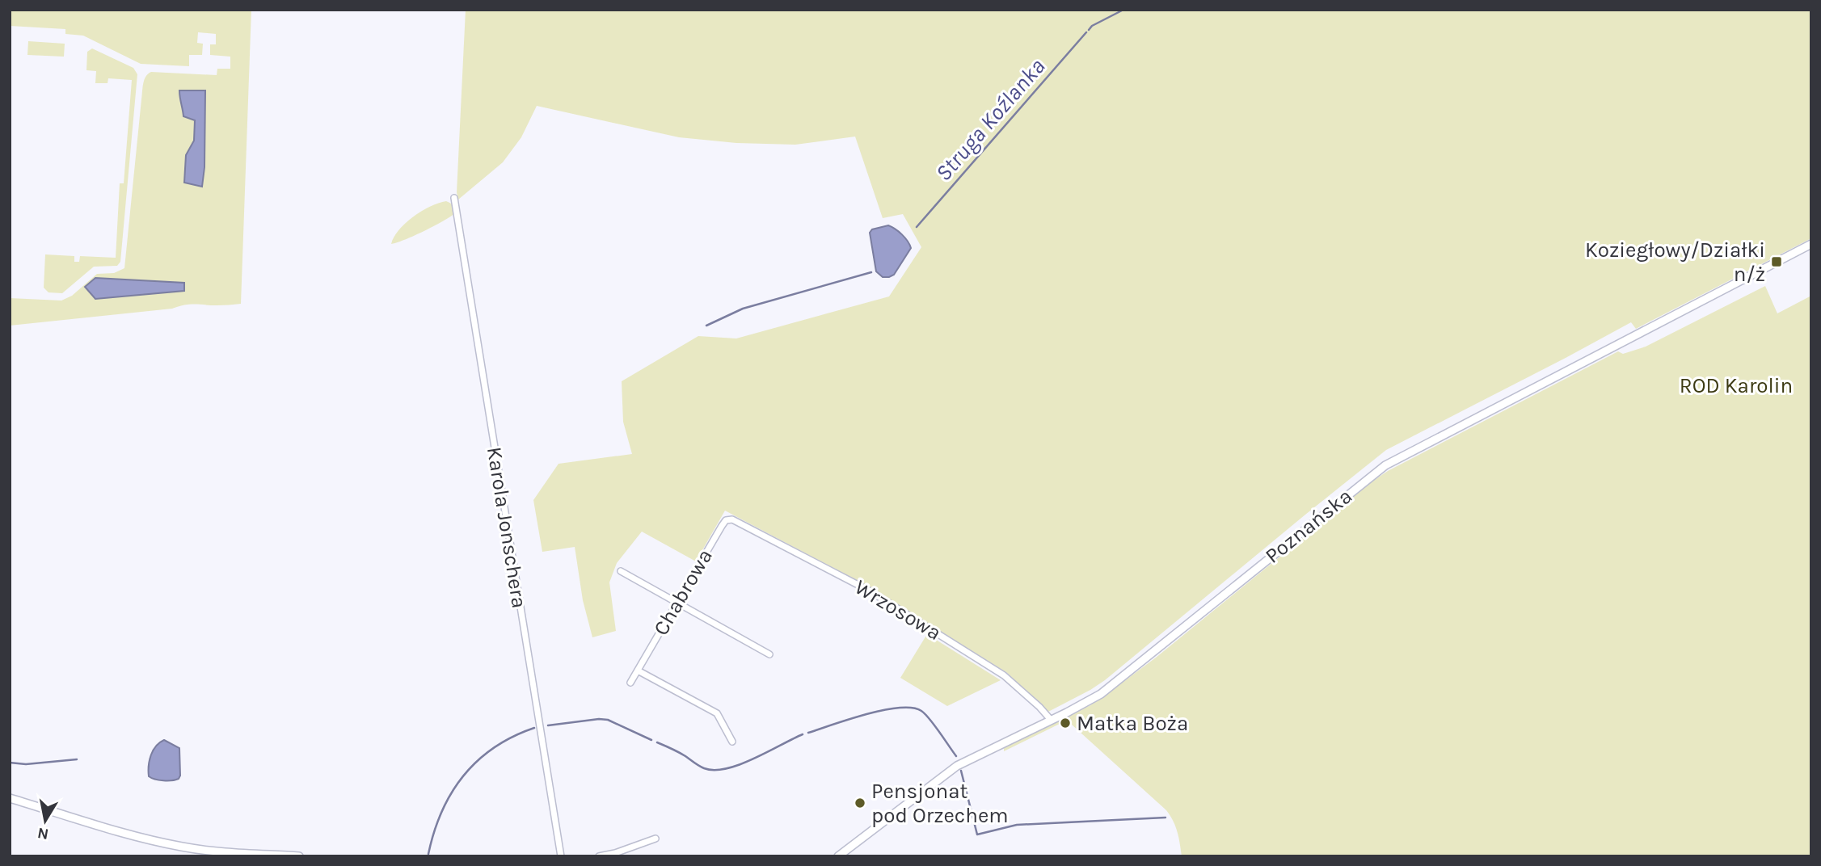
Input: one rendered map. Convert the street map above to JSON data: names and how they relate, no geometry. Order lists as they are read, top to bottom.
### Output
{
  "streets": {
    "street": [
      "Poznańska",
      "Karola Jonschera",
      "Chabrowa",
      "Wrzosowa"
    ]
  },
  "crossings": [
    ["Poznańska", "Wrzosowa"],
    ["Chabrowa", "Wrzosowa"]
  ],
  "water": ["Struga Koźlanka"],
  "parks": ["ROD Karolin"],
  "places": {
    "transit": ["Koziegłowy/Działki n/ż"],
    "other": ["Matka Boża", "Pensjonat pod Orzechem"]
  },
  "north": "bottom"
}
